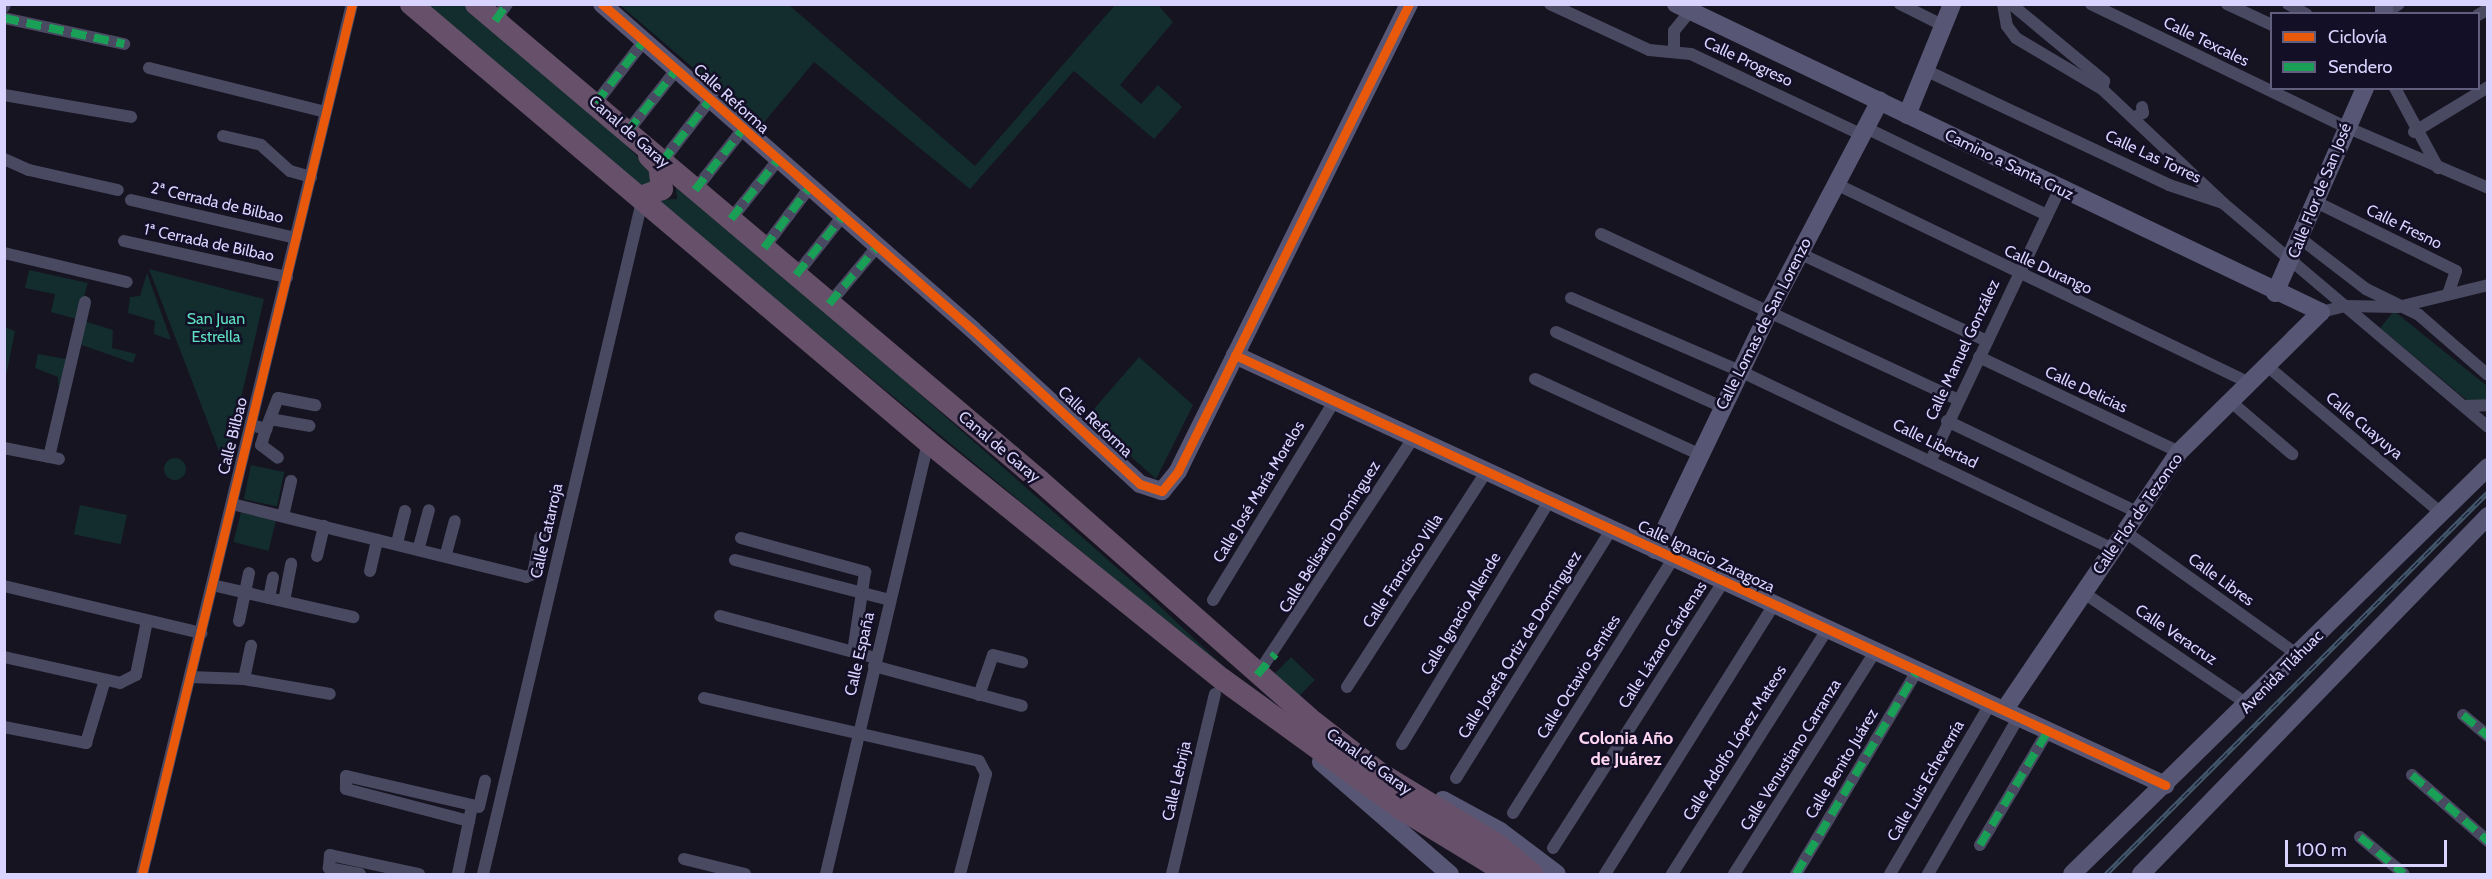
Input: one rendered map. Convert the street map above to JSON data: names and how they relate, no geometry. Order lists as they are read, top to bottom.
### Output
{
  "streets": {
    "highway": ["Canal de Garay"],
    "street": [
      "Calle Texcales",
      "Calle Progreso",
      "Calle Reforma",
      "Calle Las Torres",
      "Camino a Santa Cruz",
      "Calle Flor de San José",
      "2ª Cerrada de Bilbao",
      "Calle Fresno",
      "1ª Cerrada de Bilbao",
      "Calle Durango",
      "Calle Lomas de San Lorenzo",
      "Calle Manuel González",
      "Calle Delicias",
      "Calle Cuayuya",
      "Calle Bilbao",
      "Calle Libertad",
      "Calle José María Morelos",
      "Calle Flor de Tezonco",
      "Calle Catarroja",
      "Calle Belisario Domínguez",
      "Calle Ignacio Zaragoza",
      "Calle Francisco Villa",
      "Calle Libres",
      "Calle Ignacio Allende",
      "Calle Veracruz",
      "Calle Josefa Ortiz de Domínguez",
      "Calle Lázaro Cárdenas",
      "Calle España",
      "Avenida Tláhuac",
      "Calle Octavio Senties",
      "Calle Adolfo López Mateos",
      "Calle Venustiano Carranza",
      "Calle Benito Juárez",
      "Calle Lebrija",
      "Calle Luis Echeverría"
    ]
  },
  "crossings": [
    ["Calle Texcales", "Calle Flor de San José"],
    ["Calle Progreso", "Calle Lomas de San Lorenzo"],
    ["Calle Progreso", "Calle Manuel González"],
    ["Calle Reforma", "Calle Ignacio Zaragoza"],
    ["Canal de Garay", "Calle Catarroja"],
    ["Canal de Garay", "Calle Belisario Domínguez"],
    ["Canal de Garay", "Calle España"],
    ["Calle Las Torres", "Calle Flor de San José"],
    ["Camino a Santa Cruz", "Calle Flor de San José"],
    ["Camino a Santa Cruz", "Calle Lomas de San Lorenzo"],
    ["Camino a Santa Cruz", "Calle Manuel González"],
    ["Camino a Santa Cruz", "Calle Flor de Tezonco"],
    ["Calle Flor de San José", "Calle Fresno"],
    ["2ª Cerrada de Bilbao", "Calle Bilbao"],
    ["1ª Cerrada de Bilbao", "Calle Bilbao"],
    ["Calle Durango", "Calle Lomas de San Lorenzo"],
    ["Calle Durango", "Calle Manuel González"],
    ["Calle Durango", "Calle Flor de Tezonco"],
    ["Calle Lomas de San Lorenzo", "Calle Libertad"],
    ["Calle Lomas de San Lorenzo", "Calle Ignacio Zaragoza"],
    ["Calle Manuel González", "Calle Delicias"],
    ["Calle Manuel González", "Calle Libertad"],
    ["Calle Delicias", "Calle Flor de Tezonco"],
    ["Calle Cuayuya", "Calle Flor de Tezonco"],
    ["Calle Cuayuya", "Avenida Tláhuac"],
    ["Calle Libertad", "Calle Flor de Tezonco"],
    ["Calle José María Morelos", "Calle Ignacio Zaragoza"],
    ["Calle Flor de Tezonco", "Calle Ignacio Zaragoza"],
    ["Calle Flor de Tezonco", "Calle Libres"],
    ["Calle Flor de Tezonco", "Calle Veracruz"],
    ["Calle Flor de Tezonco", "Calle Luis Echeverría"],
    ["Calle Belisario Domínguez", "Calle Ignacio Zaragoza"],
    ["Calle Ignacio Zaragoza", "Calle Francisco Villa"],
    ["Calle Ignacio Zaragoza", "Calle Ignacio Allende"],
    ["Calle Ignacio Zaragoza", "Calle Josefa Ortiz de Domínguez"],
    ["Calle Ignacio Zaragoza", "Calle Lázaro Cárdenas"],
    ["Calle Ignacio Zaragoza", "Avenida Tláhuac"],
    ["Calle Ignacio Zaragoza", "Calle Octavio Senties"],
    ["Calle Ignacio Zaragoza", "Calle Adolfo López Mateos"],
    ["Calle Ignacio Zaragoza", "Calle Venustiano Carranza"],
    ["Calle Ignacio Zaragoza", "Calle Benito Juárez"],
    ["Calle Ignacio Zaragoza", "Calle Luis Echeverría"],
    ["Calle Libres", "Avenida Tláhuac"],
    ["Calle Veracruz", "Avenida Tláhuac"]
  ],
  "districts": ["Colonia Año de Juárez"],
  "parks": ["San Juan Estrella"],
  "legend": ["Ciclovía", "Sendero"],
  "scale_bar": "100 m"
}
